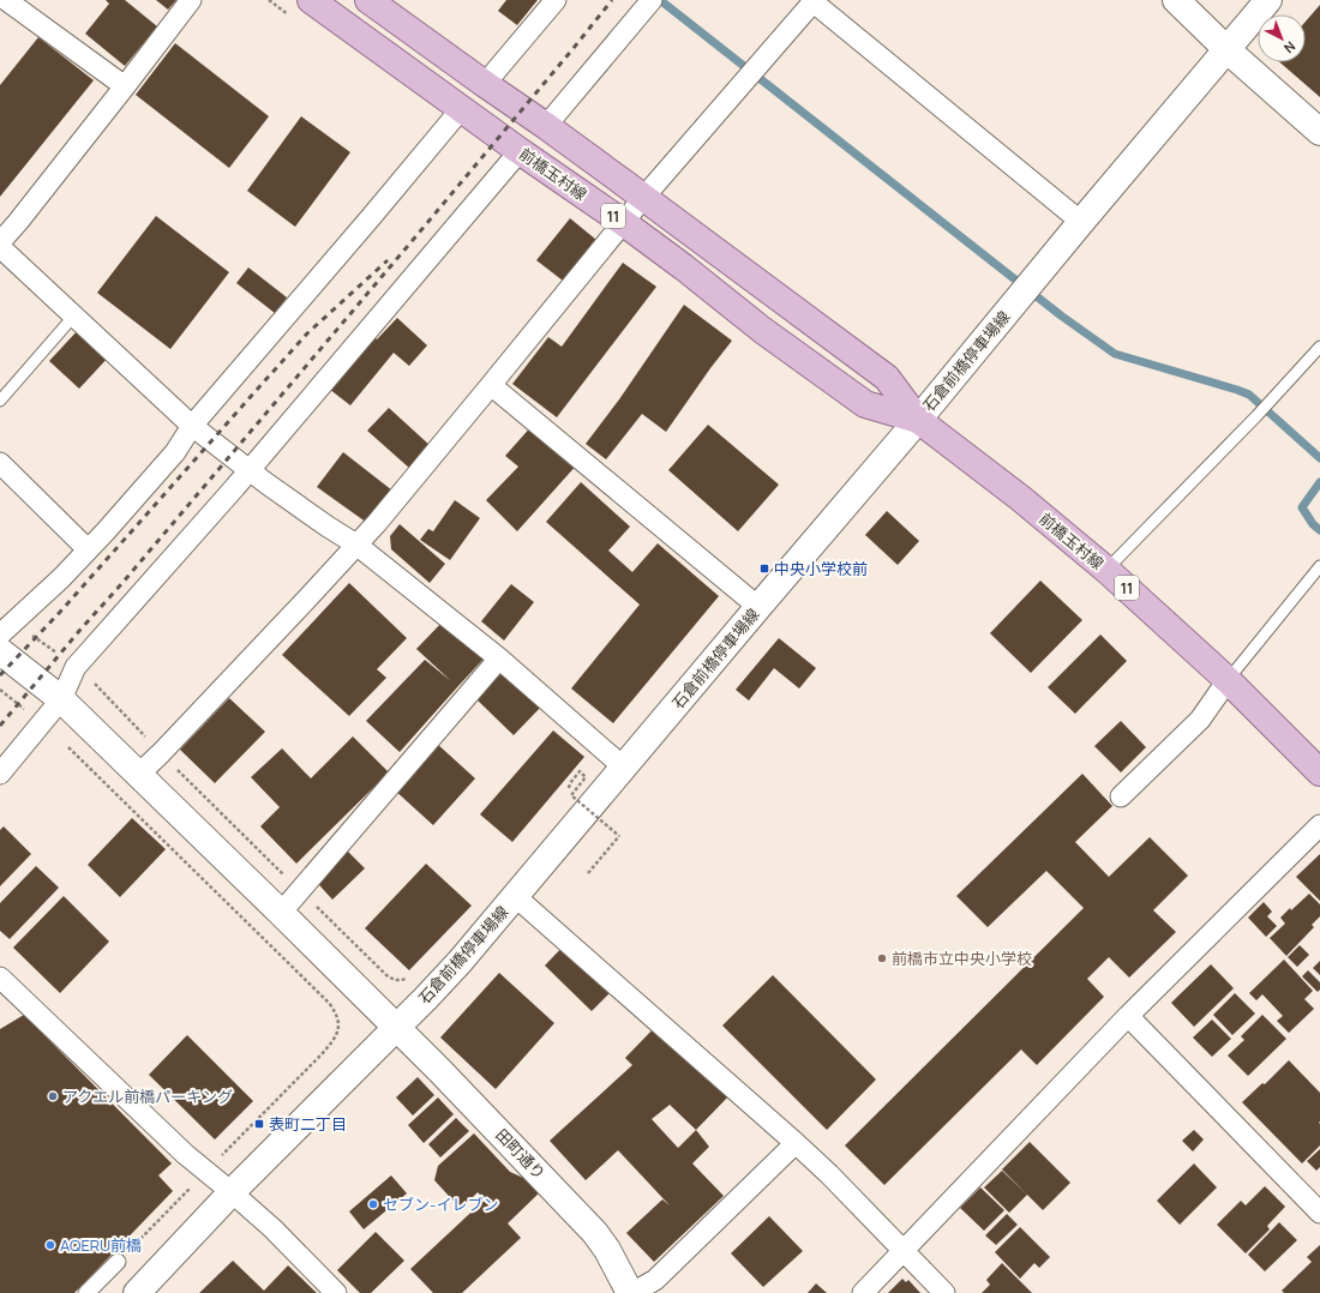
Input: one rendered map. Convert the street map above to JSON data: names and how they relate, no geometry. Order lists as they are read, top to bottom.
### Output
{
  "streets": {
    "main road": [
      "前橋玉村線",
      "11",
      "石倉前橋停車場線",
      "田町通り"
    ]
  },
  "crossings": [
    ["前橋玉村線", "石倉前橋停車場線"],
    ["石倉前橋停車場線", "田町通り"]
  ],
  "places": {
    "transit": ["中央小学校前", "表町二丁目"],
    "other": [
      "前橋市立中央小学校",
      "アクエル前橋パーキング",
      "セブン-イレブン",
      "AQERU前橋"
    ]
  },
  "north": "bottom right"
}
